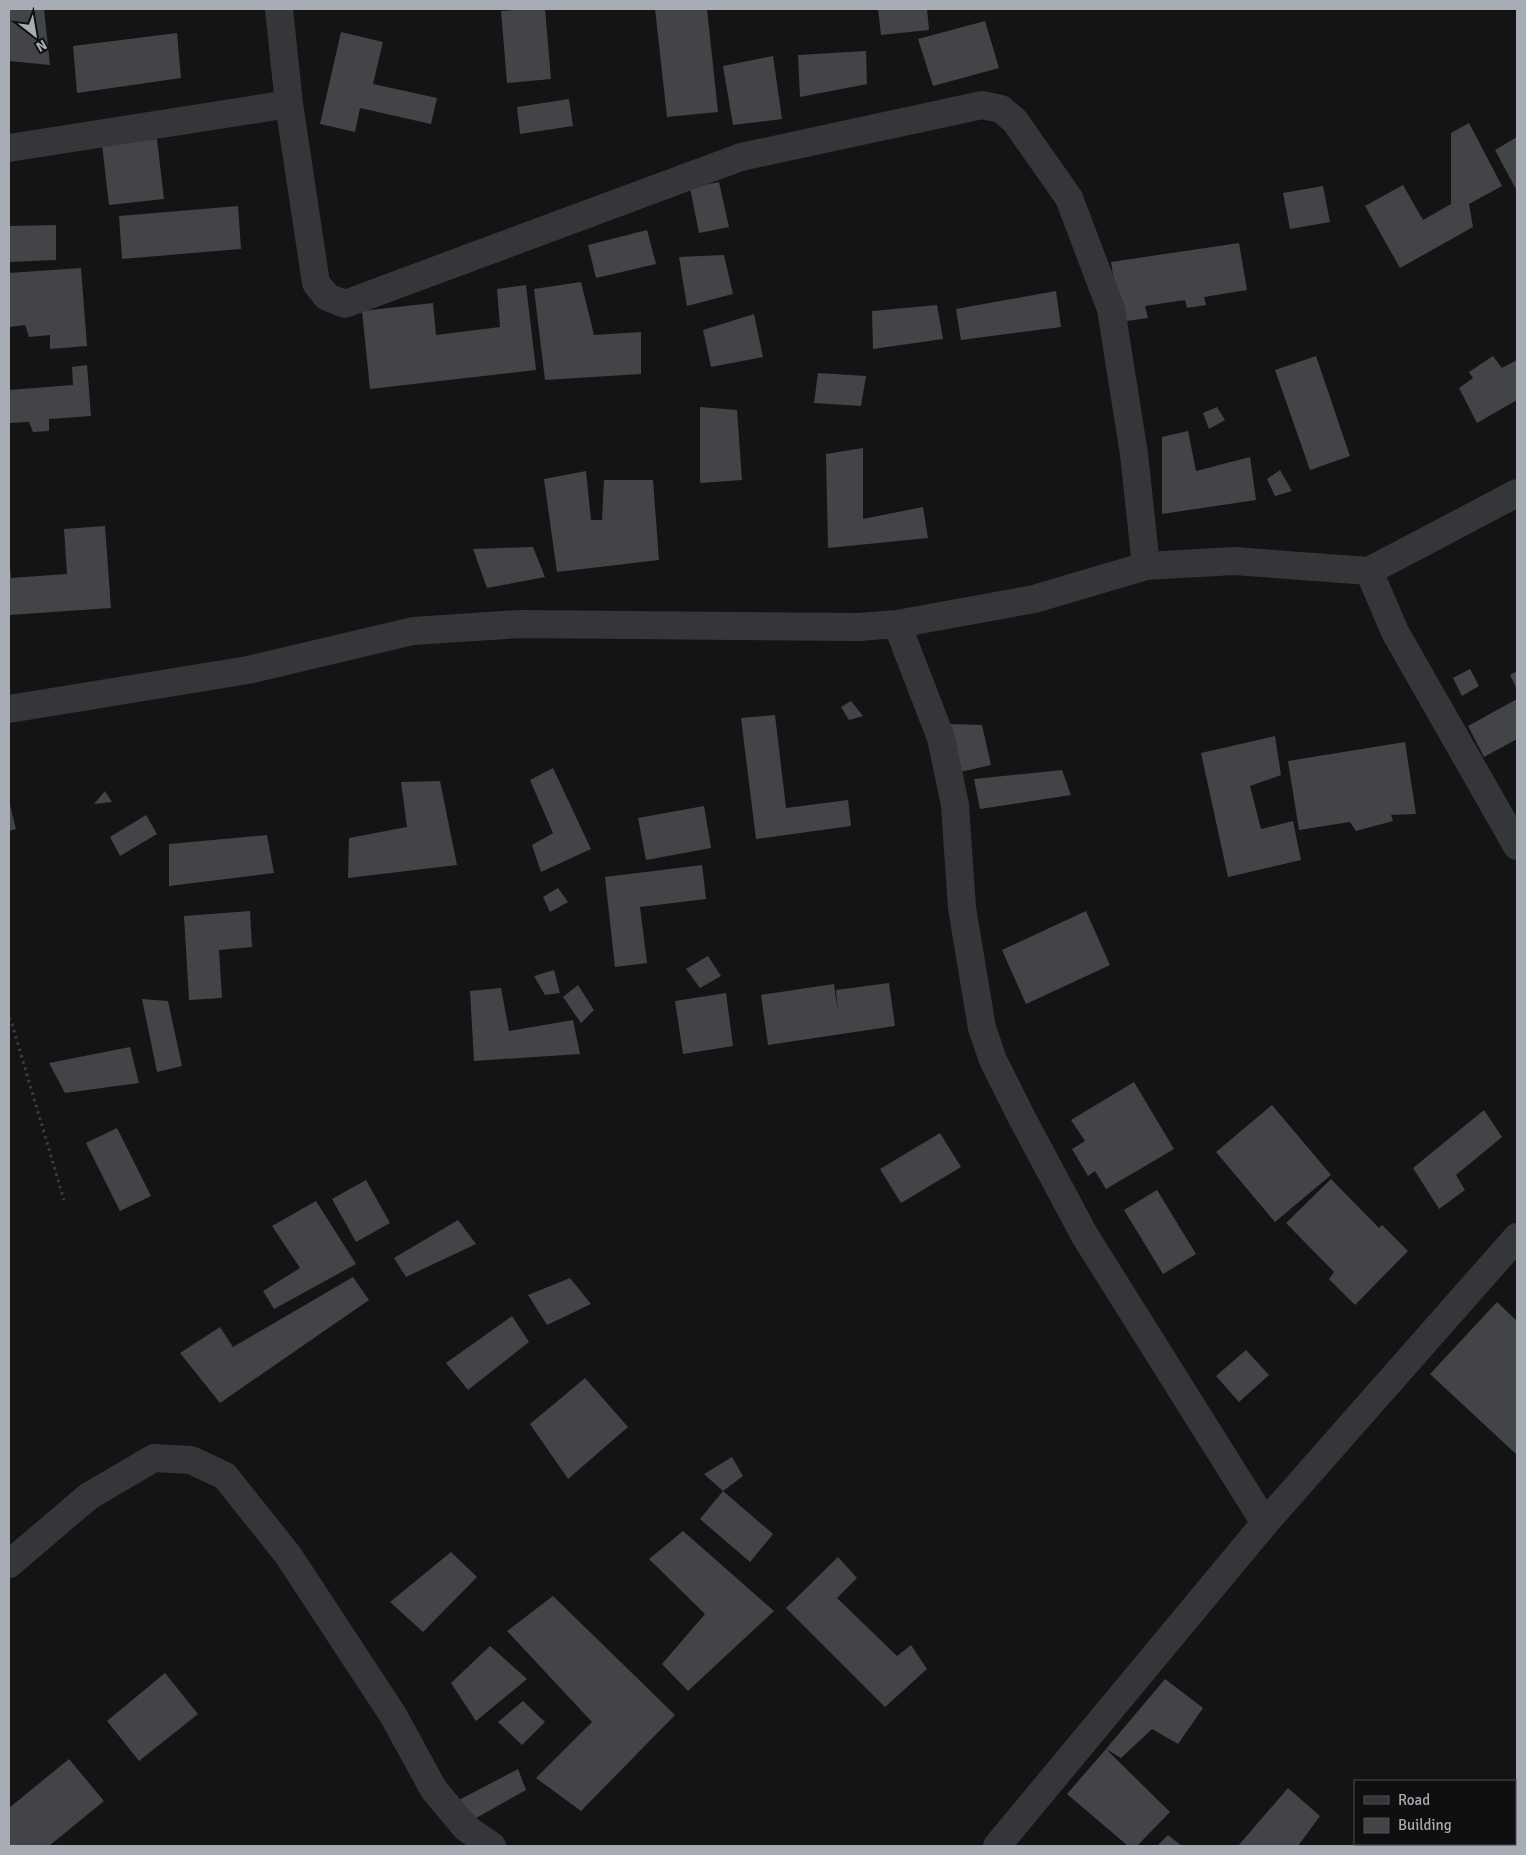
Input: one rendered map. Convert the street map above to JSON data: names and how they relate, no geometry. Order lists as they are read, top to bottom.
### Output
{
  "legend": ["Road", "Building"],
  "north": "bottom right"
}
